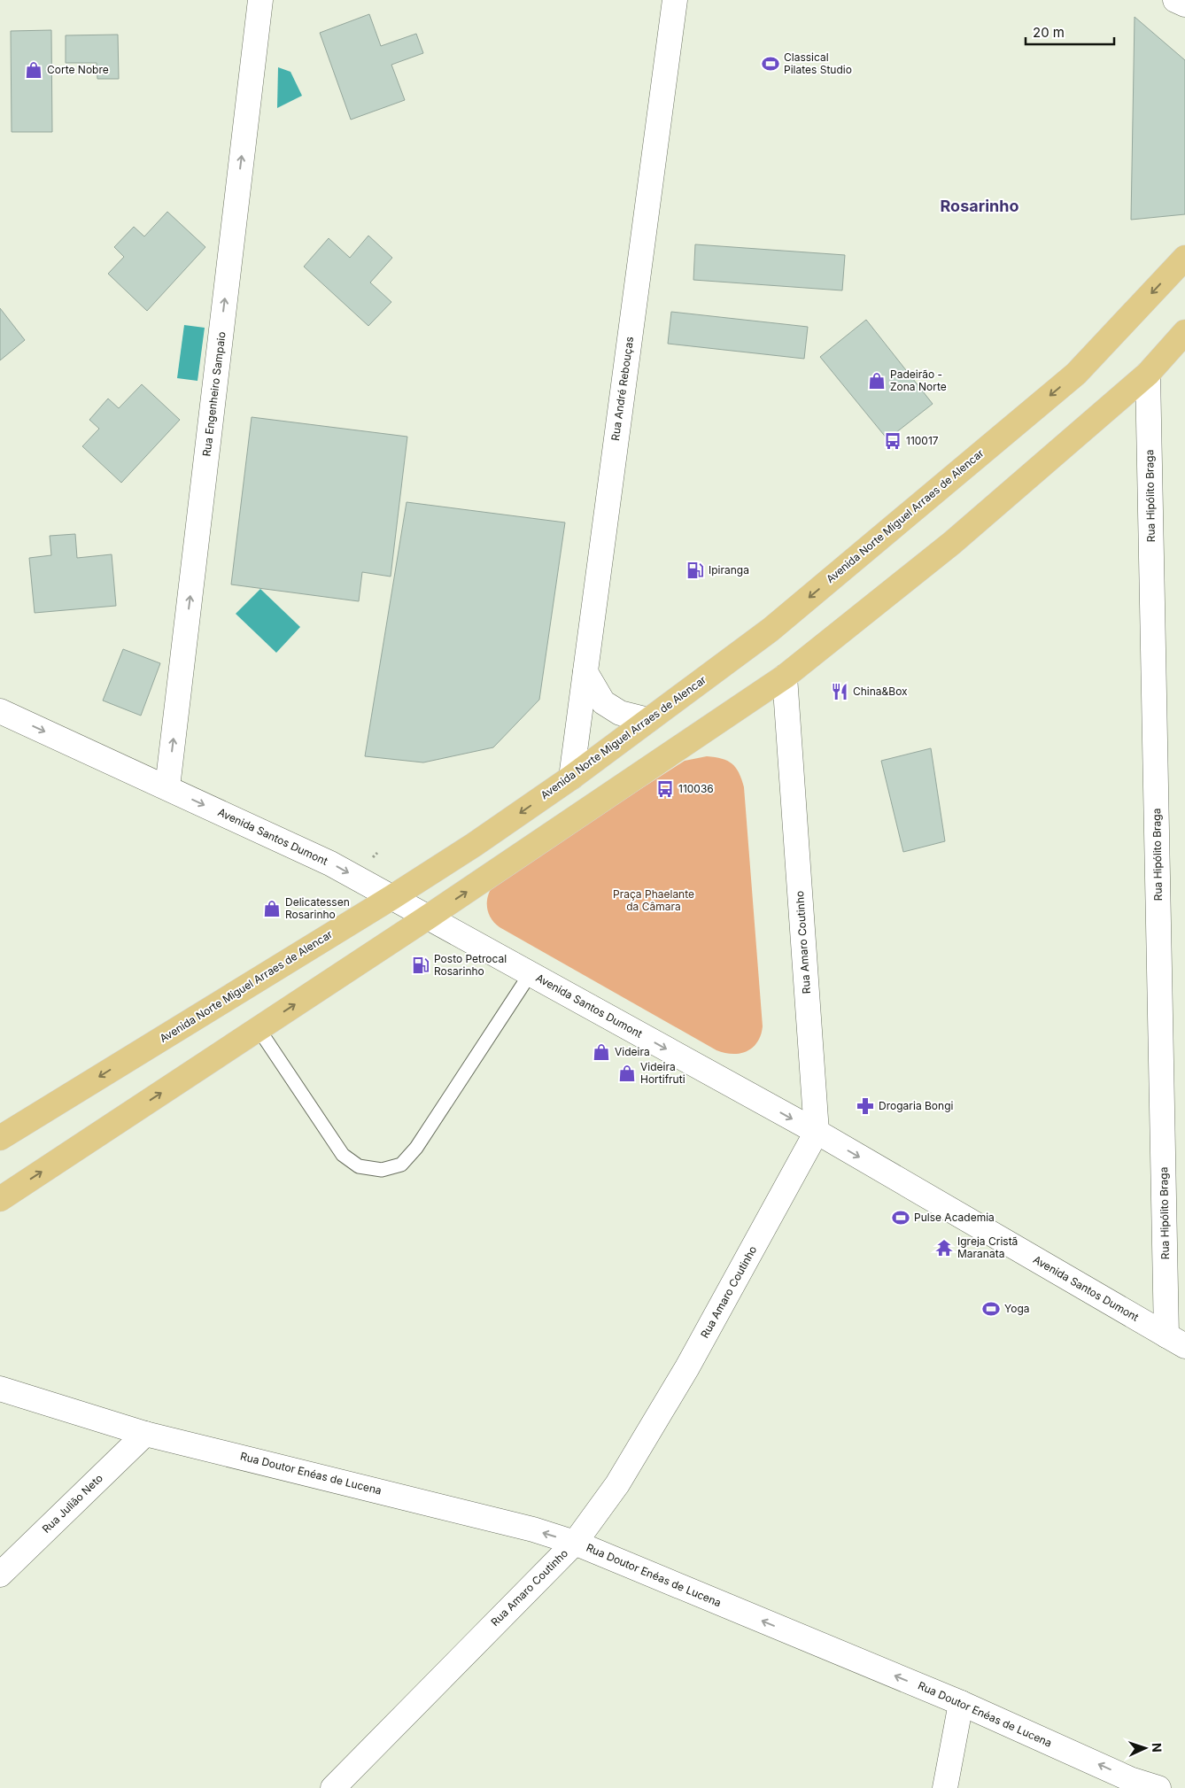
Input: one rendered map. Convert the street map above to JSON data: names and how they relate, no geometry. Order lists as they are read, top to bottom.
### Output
{
  "streets": {
    "main road": ["Avenida Norte Miguel Arraes de Alencar"],
    "street": [
      "Rua André Rebouças",
      "Rua Engenheiro Sampaio",
      "Rua Hipólito Braga",
      "Avenida Santos Dumont",
      "Rua Amaro Coutinho",
      "Rua Doutor Enéas de Lucena",
      "Rua Julião Neto"
    ]
  },
  "crossings": [
    ["Rua André Rebouças", "Avenida Norte Miguel Arraes de Alencar"],
    ["Rua Engenheiro Sampaio", "Avenida Santos Dumont"],
    ["Rua Hipólito Braga", "Avenida Santos Dumont"],
    ["Avenida Norte Miguel Arraes de Alencar", "Avenida Santos Dumont"],
    ["Avenida Santos Dumont", "Rua Amaro Coutinho"],
    ["Rua Amaro Coutinho", "Rua Doutor Enéas de Lucena"],
    ["Rua Doutor Enéas de Lucena", "Rua Julião Neto"]
  ],
  "one_way": ["Rua Engenheiro Sampaio", "Avenida Santos Dumont", "Rua Doutor Enéas de Lucena"],
  "districts": ["Rosarinho"],
  "parks": ["Praça Phaelante da Câmara"],
  "places": {
    "sports": ["Classical Pilates Studio", "Pulse Academia", "Yoga"],
    "shop": [
      "Corte Nobre",
      "Padeirão - Zona Norte",
      "Delicatessen Rosarinho",
      "Videira",
      "Videira Hortifruti"
    ],
    "bus stop": ["110017", "110036"],
    "fuel station": ["Ipiranga", "Posto Petrocal Rosarinho"],
    "restaurant": ["China&Box"],
    "pharmacy": ["Drogaria Bongi"],
    "temple": ["Igreja Cristã Maranata"]
  },
  "scale_bar": "20 m",
  "north": "right"
}
